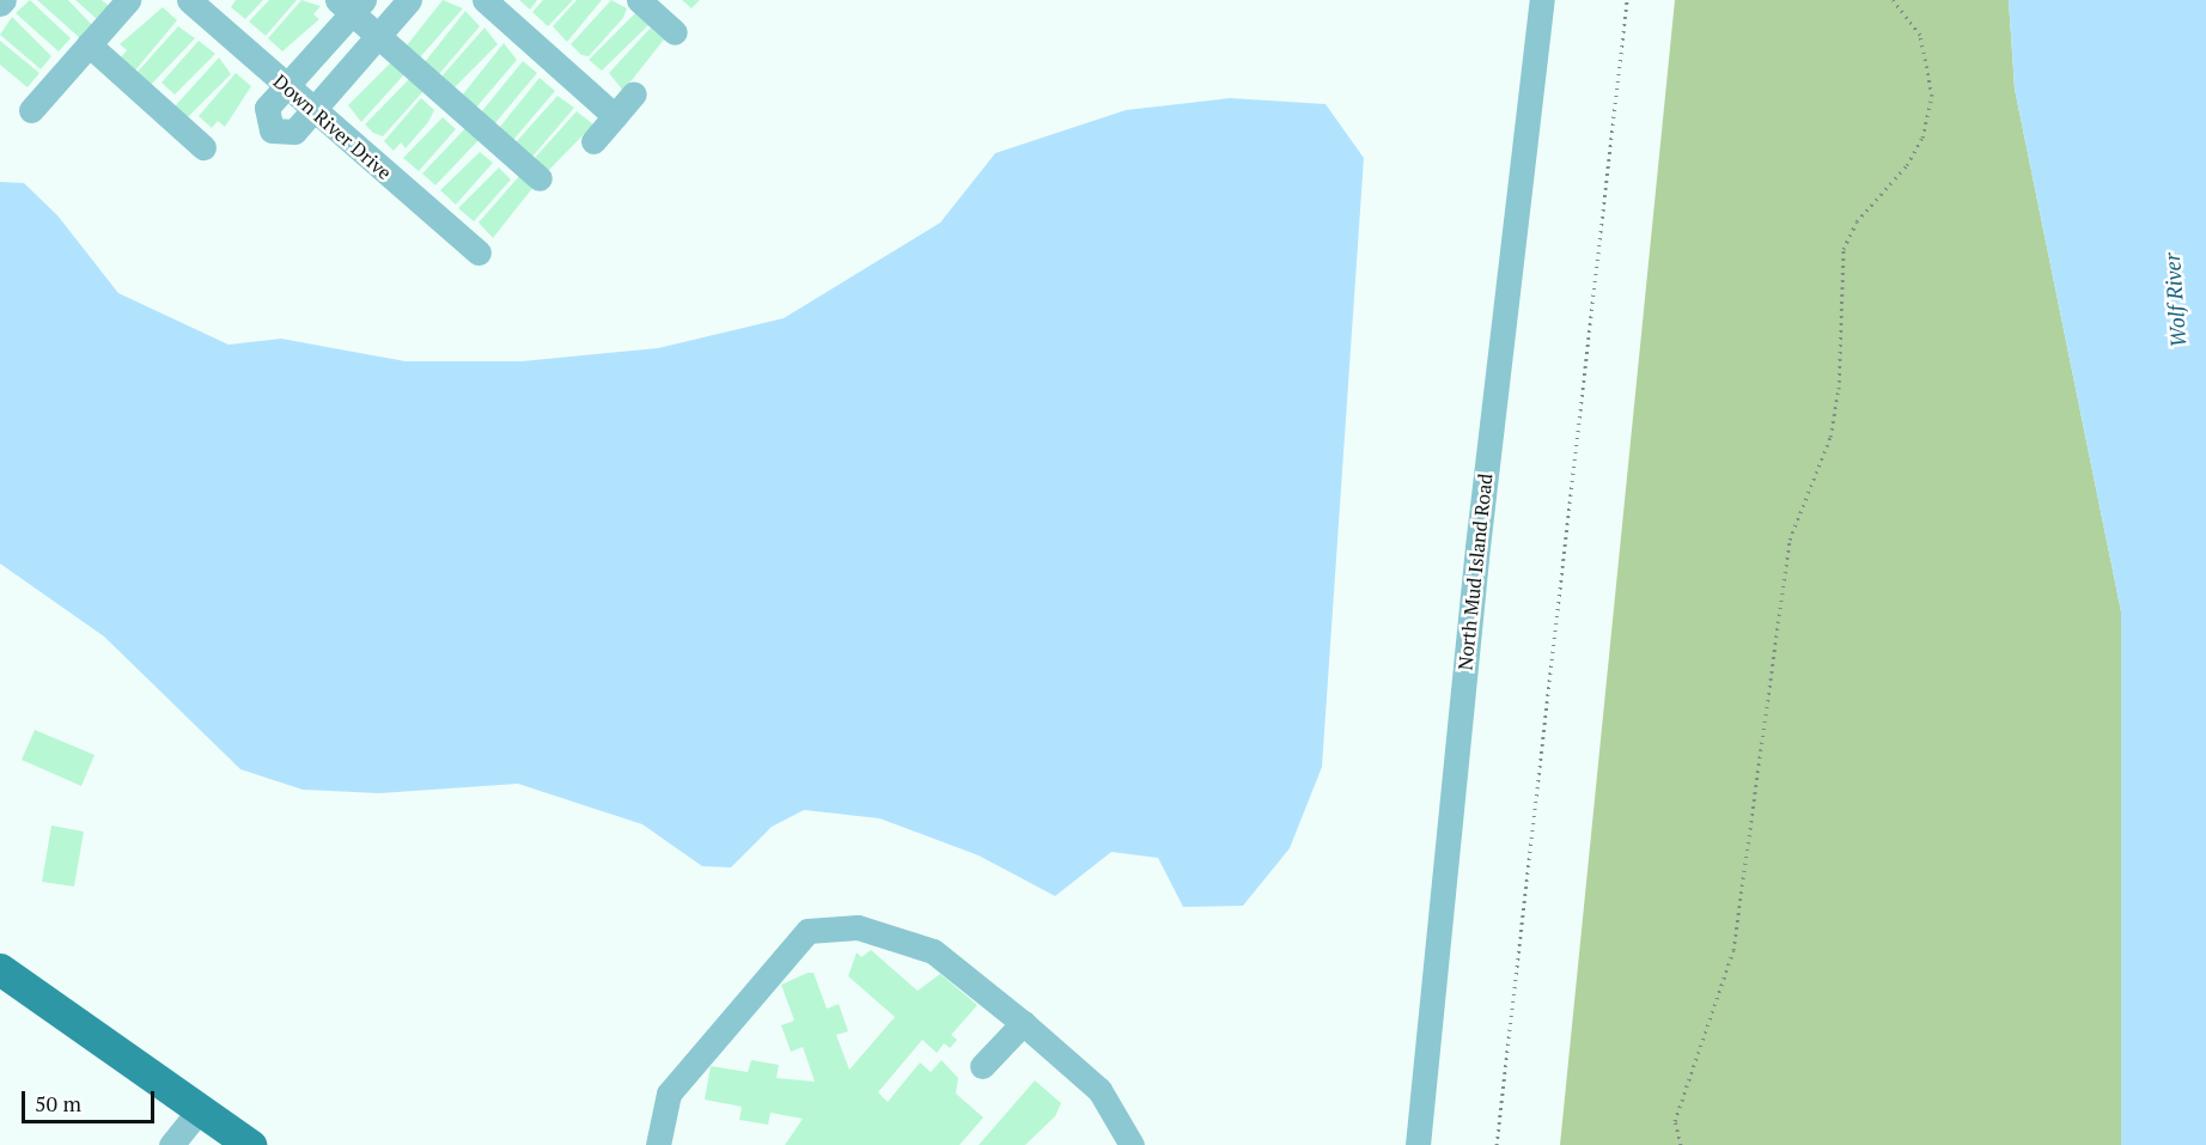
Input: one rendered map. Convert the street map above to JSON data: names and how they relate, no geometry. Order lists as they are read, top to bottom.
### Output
{
  "streets": {
    "street": ["Down River Drive", "North Mud Island Road"]
  },
  "water": ["Wolf River"],
  "scale_bar": "50 m"
}
